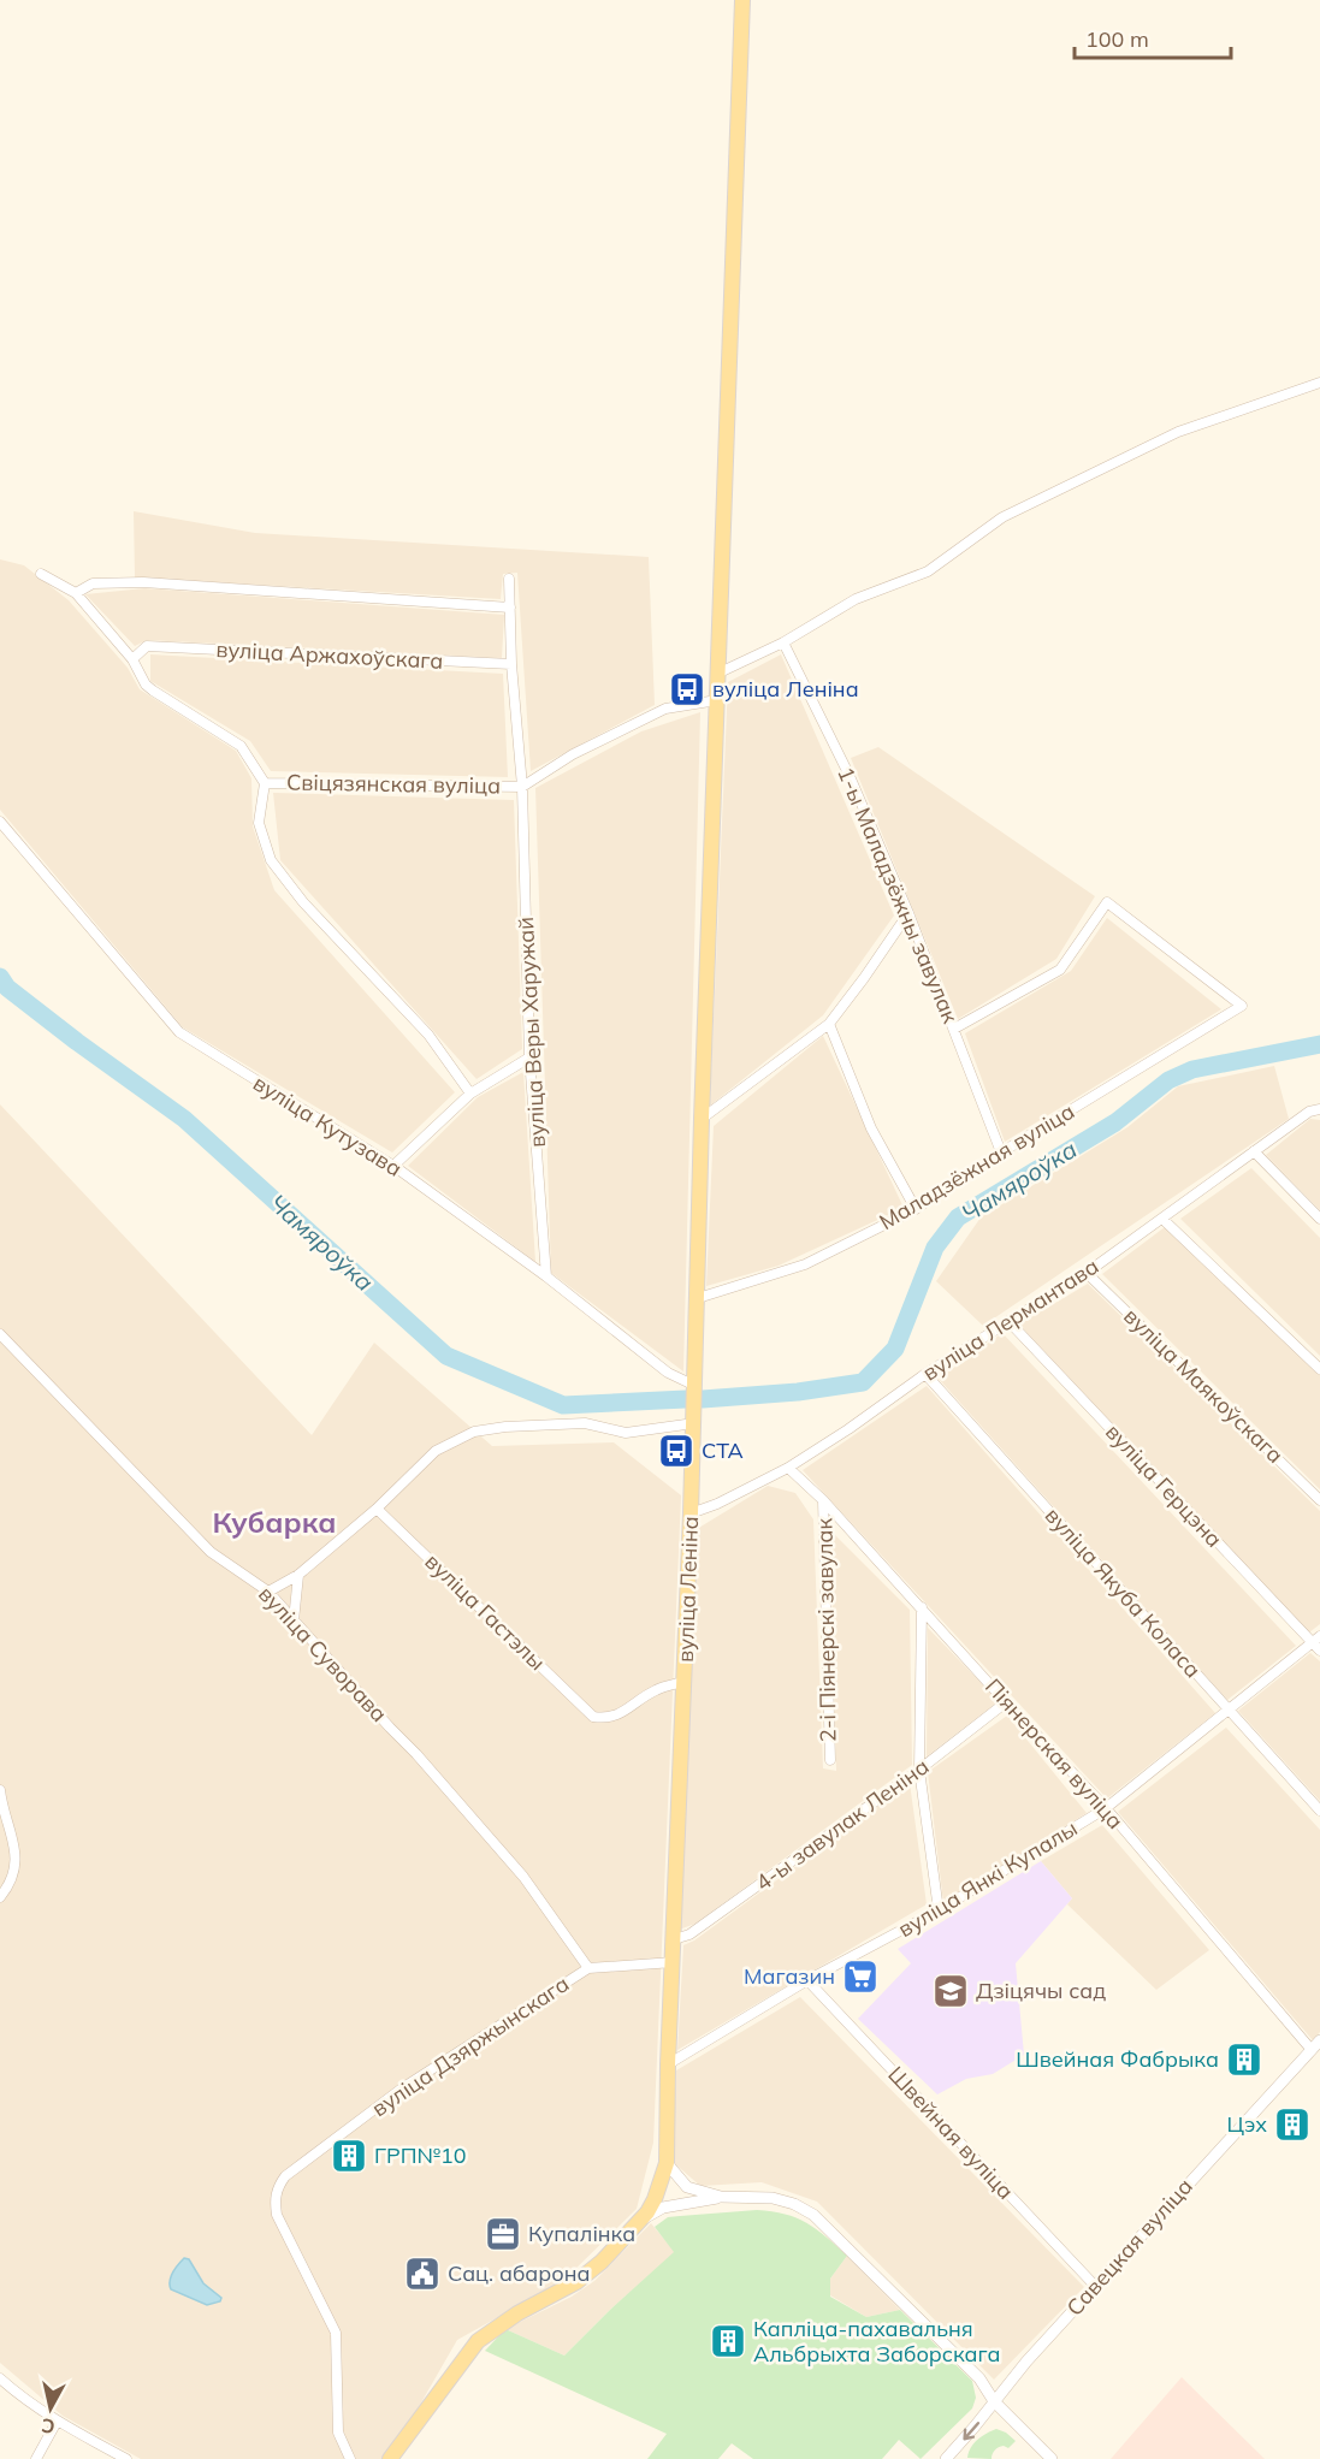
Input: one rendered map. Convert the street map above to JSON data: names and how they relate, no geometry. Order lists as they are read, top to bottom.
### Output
{
  "streets": {
    "main road": ["вуліца Леніна"],
    "street": [
      "вуліца Аржахоўскага",
      "Свіцязянская вуліца",
      "1-ы Маладзёжны завулак",
      "вуліца Веры Харужай",
      "вуліца Кутузава",
      "Маладзёжная вуліца",
      "вуліца Лермантава",
      "вуліца Маякоўскага",
      "вуліца Герцэна",
      "вуліца Якуба Коласа",
      "вуліца Гастэлы",
      "2-і Піянерскі завулак",
      "вуліца Суворава",
      "Піянерская вуліца",
      "4-ы завулак Леніна",
      "вуліца Янкі Купалы",
      "вуліца Дзяржынскага",
      "Швейная вуліца",
      "Савецкая вуліца"
    ]
  },
  "crossings": [
    ["вуліца Аржахоўскага", "вуліца Веры Харужай"],
    ["Свіцязянская вуліца", "вуліца Веры Харужай"],
    ["1-ы Маладзёжны завулак", "Маладзёжная вуліца"],
    ["вуліца Веры Харужай", "вуліца Кутузава"],
    ["вуліца Кутузава", "вуліца Леніна"],
    ["Маладзёжная вуліца", "вуліца Леніна"],
    ["вуліца Лермантава", "вуліца Маякоўскага"],
    ["вуліца Лермантава", "вуліца Герцэна"],
    ["вуліца Лермантава", "вуліца Леніна"],
    ["вуліца Лермантава", "вуліца Якуба Коласа"],
    ["вуліца Лермантава", "Піянерская вуліца"],
    ["вуліца Герцэна", "вуліца Янкі Купалы"],
    ["вуліца Леніна", "вуліца Гастэлы"],
    ["вуліца Леніна", "4-ы завулак Леніна"],
    ["вуліца Леніна", "вуліца Янкі Купалы"],
    ["вуліца Леніна", "вуліца Дзяржынскага"],
    ["вуліца Якуба Коласа", "вуліца Янкі Купалы"],
    ["2-і Піянерскі завулак", "Піянерская вуліца"],
    ["вуліца Суворава", "вуліца Дзяржынскага"],
    ["Піянерская вуліца", "4-ы завулак Леніна"],
    ["Піянерская вуліца", "вуліца Янкі Купалы"],
    ["Піянерская вуліца", "Савецкая вуліца"],
    ["вуліца Янкі Купалы", "Швейная вуліца"],
    ["Швейная вуліца", "Савецкая вуліца"]
  ],
  "districts": ["Кубарка"],
  "water": ["Чамяроўка"],
  "places": {
    "bus stop": ["вуліца Леніна", "СТА"],
    "supermarket": ["Магазин"],
    "school or university": ["Дзіцячы сад"],
    "building": [
      "Швейная Фабрыка",
      "Цэх",
      "ГРП№10",
      "Капліца-пахавальня Альбрыхта Заборскага"
    ],
    "office": ["Купалінка"],
    "public building": ["Сац. абарона"]
  },
  "scale_bar": "100 m",
  "north": "bottom"
}
